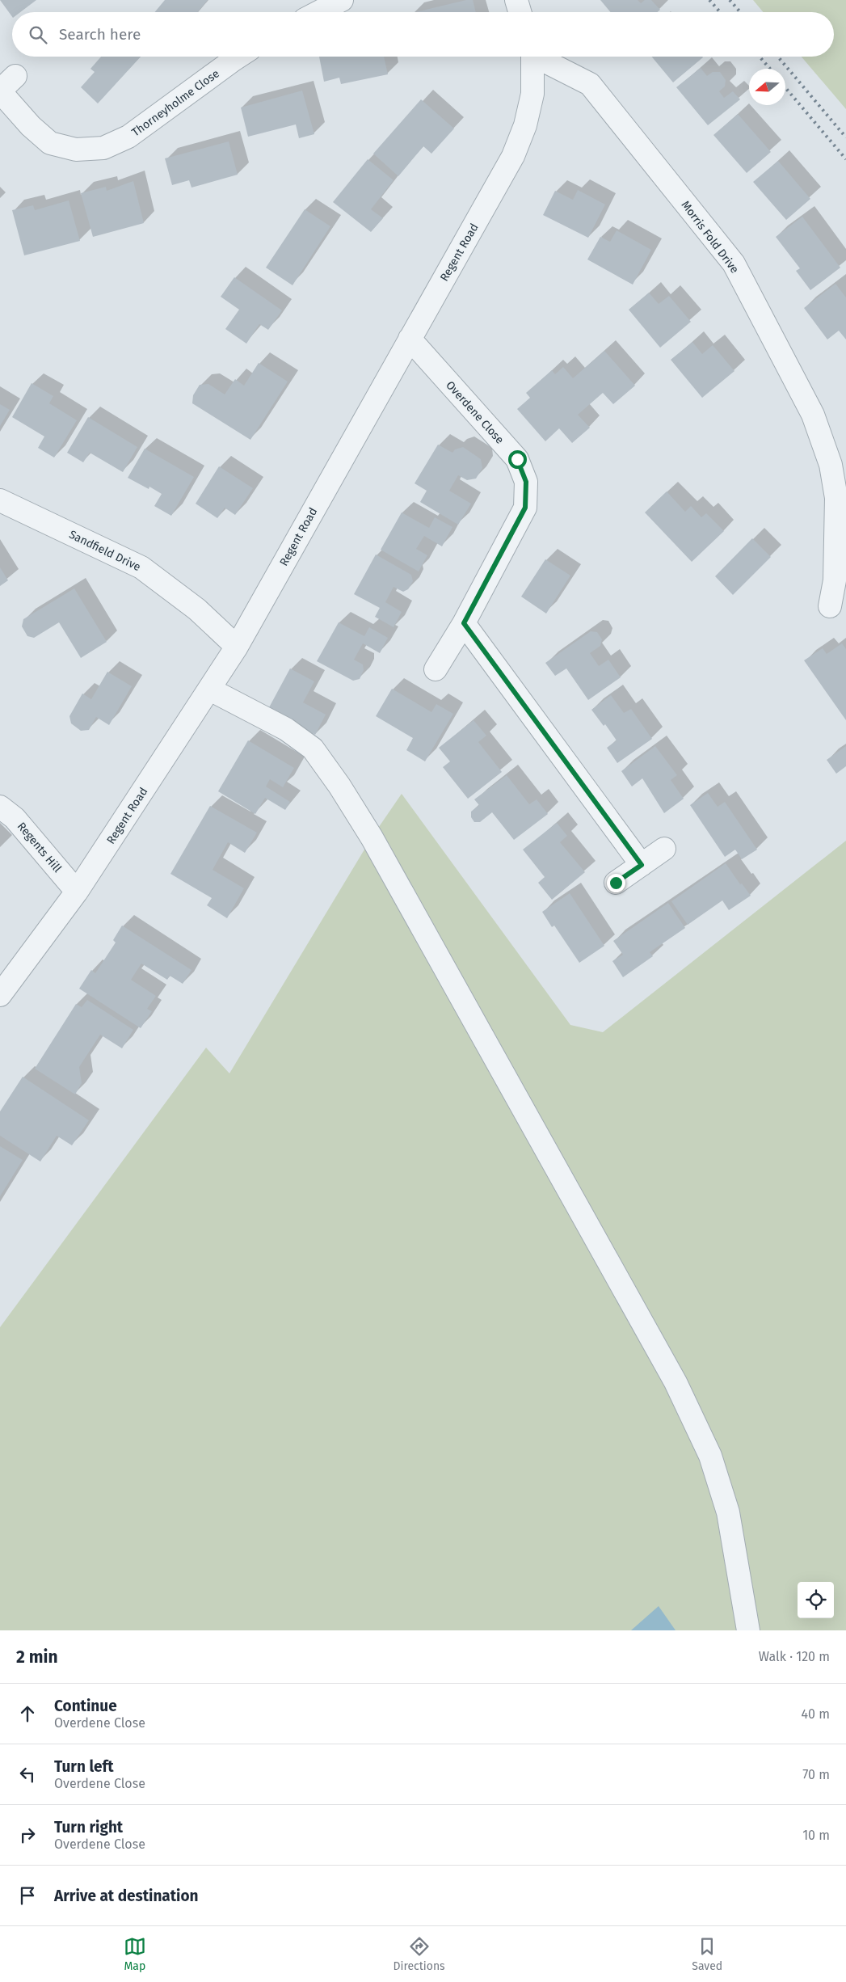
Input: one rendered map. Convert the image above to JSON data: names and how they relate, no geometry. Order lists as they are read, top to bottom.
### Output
{
  "streets": {
    "street": [
      "Thorneyholme Close",
      "Morris Fold Drive",
      "Regent Road",
      "Overdene Close",
      "Sandfield Drive",
      "Regents Hill"
    ]
  },
  "crossings": [
    ["Regent Road", "Overdene Close"],
    ["Regent Road", "Sandfield Drive"],
    ["Regent Road", "Regents Hill"]
  ],
  "north": "left",
  "page": {
    "search": "Search here",
    "heading": ["2 min", "Walk · 120 m"],
    "list": [
      ["Continue", "Overdene Close", "40 m"],
      ["Turn left", "Overdene Close", "70 m"],
      ["Turn right", "Overdene Close", "10 m"],
      "Arrive at destination"
    ],
    "nav": ["Map", "Directions", "Saved"]
  }
}
